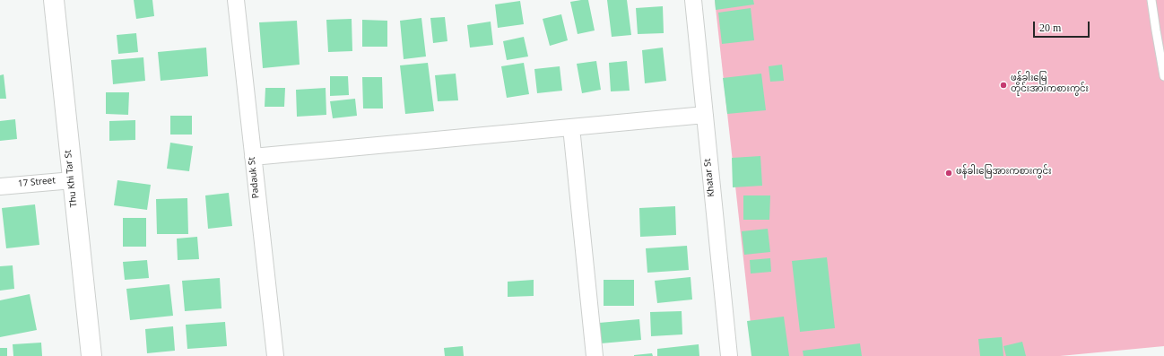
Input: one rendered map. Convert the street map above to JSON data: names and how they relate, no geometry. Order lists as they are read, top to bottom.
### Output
{
  "streets": {
    "street": [
      "Padauk St",
      "Khatar St",
      "Thu Khi Tar St",
      "17 Street"
    ]
  },
  "crossings": [
    ["Thu Khi Tar St", "17 Street"]
  ],
  "places": ["ဖန်ခါးမြေ တိုင်းအားကစားကွင်း", "ဖန်ခါးမြေအားကစားကွင်း"],
  "scale_bar": "20 m"
}
